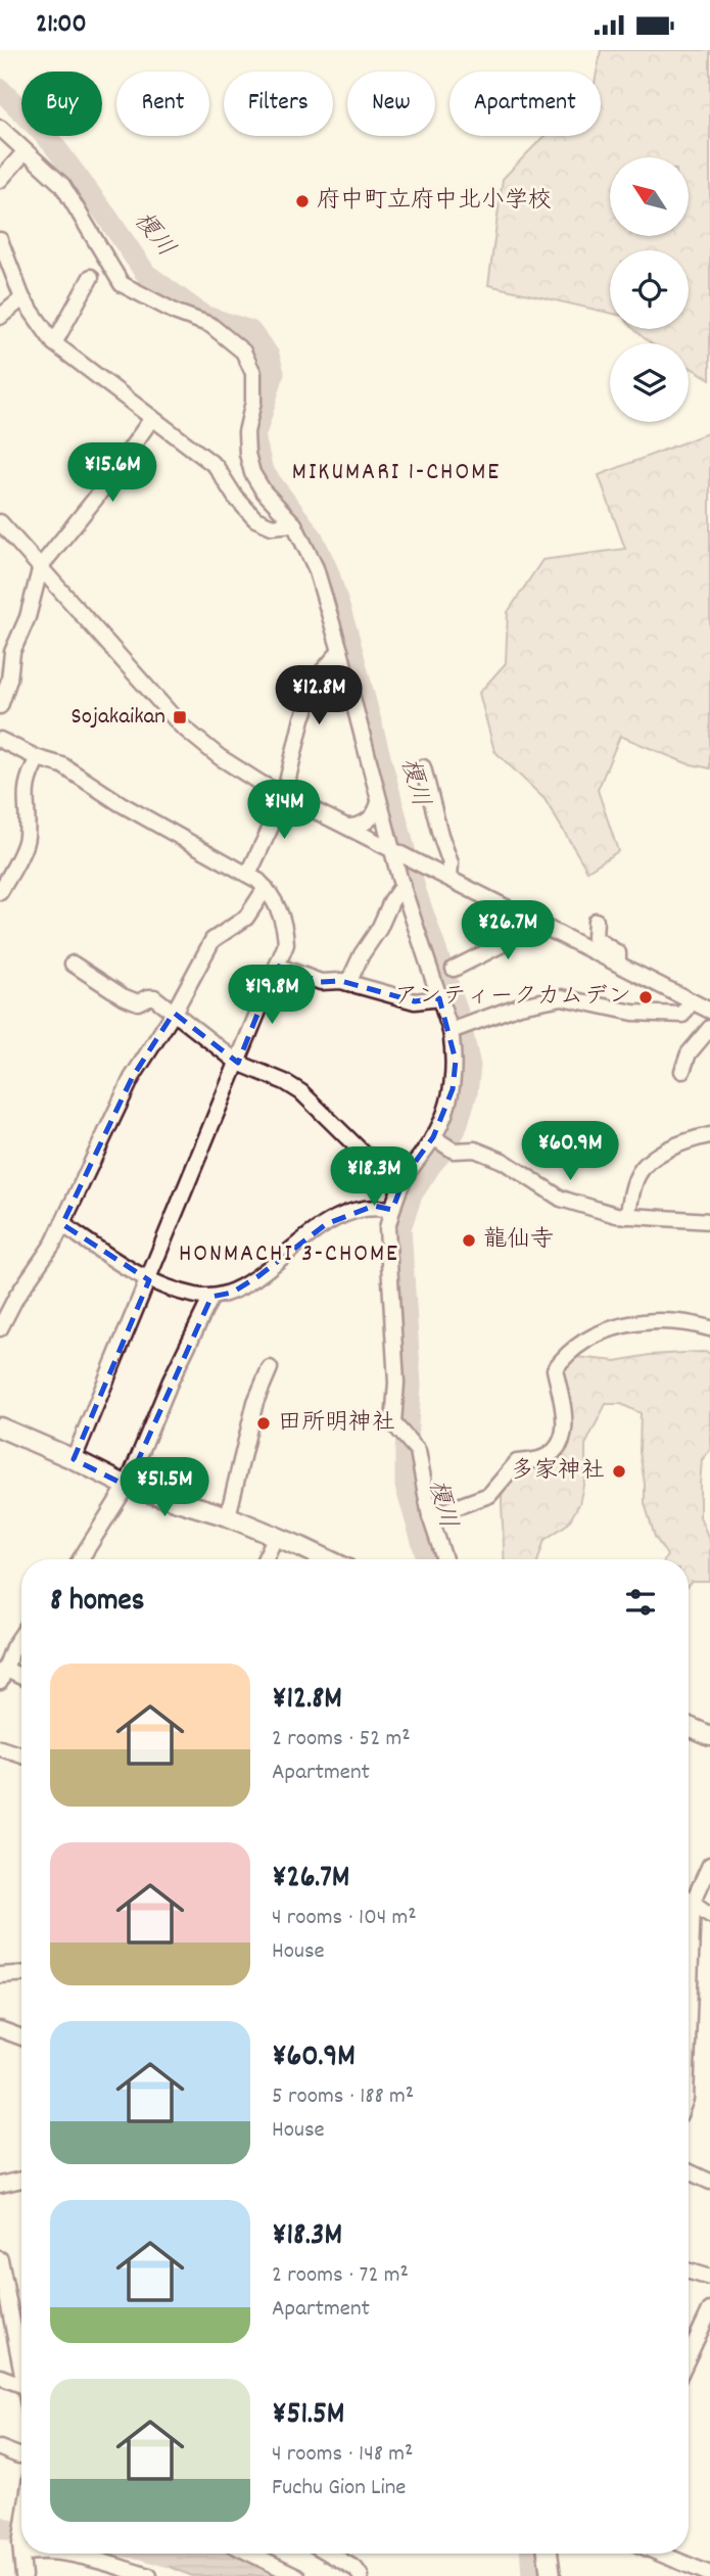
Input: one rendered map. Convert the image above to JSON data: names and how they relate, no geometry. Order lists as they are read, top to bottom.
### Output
{
  "districts": ["MIKUMARI 1-CHOME", "HONMACHI 3-CHOME"],
  "water": ["榎川"],
  "places": {
    "other": [
      "府中町立府中北小学校",
      "アンティークカムデン",
      "龍仙寺",
      "田所明神社",
      "多家神社"
    ],
    "transit": ["Sojakaikan"]
  },
  "north": "top left",
  "page": {
    "status": "21:00",
    "chip": [
      "Buy",
      "Rent",
      "Filters",
      "New",
      "Apartment"
    ],
    "price": [
      "¥15.6M",
      "¥12.8M",
      "¥14M",
      "¥26.7M",
      "¥19.8M",
      "¥60.9M",
      "¥18.3M",
      "¥51.5M"
    ],
    "heading": "8 homes",
    "list": [
      {
        "name": "¥12.8M",
        "note": "2 rooms · 52 m² · Apartment"
      },
      {
        "name": "¥26.7M",
        "note": "4 rooms · 104 m² · House"
      },
      {
        "name": "¥60.9M",
        "note": "5 rooms · 188 m² · House"
      },
      {
        "name": "¥18.3M",
        "note": "2 rooms · 72 m² · Apartment"
      },
      {
        "name": "¥51.5M",
        "note": "4 rooms · 148 m² · Fuchu Gion Line"
      }
    ]
  }
}
